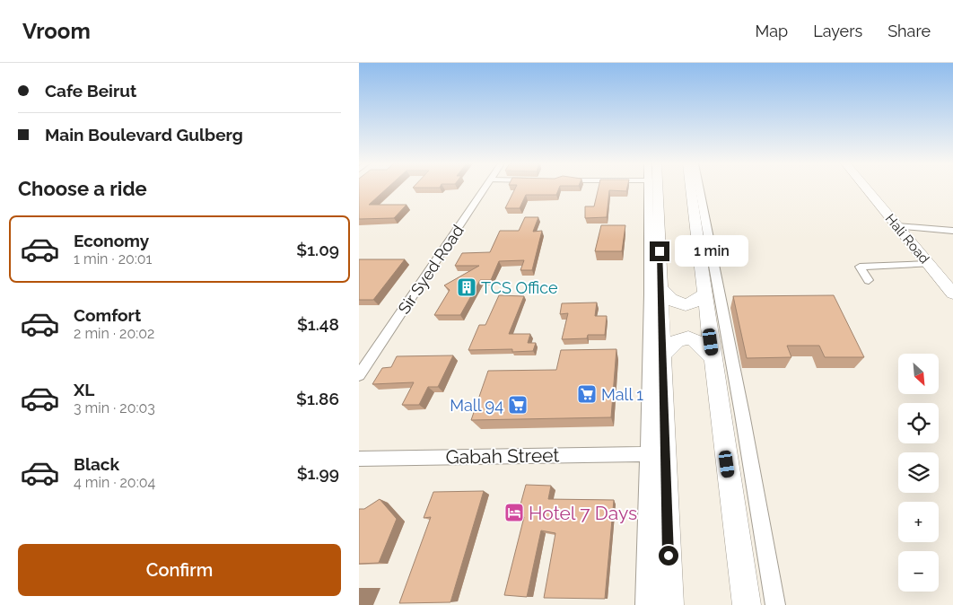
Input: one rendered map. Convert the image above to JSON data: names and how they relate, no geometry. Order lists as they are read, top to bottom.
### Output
{
  "streets": {
    "main road": ["Hali Road"],
    "street": ["Sir Syed Road", "Gabah Street"]
  },
  "places": {
    "building": ["TCS Office"],
    "supermarket": ["Mall 1", "Mall 94"],
    "hotel": ["Hotel 7 Days"]
  },
  "north": "bottom right",
  "page": {
    "header": "Vroom",
    "nav": ["Map", "Layers", "Share"],
    "banner": ["Cafe Beirut", "Main Boulevard Gulberg"],
    "heading": "Choose a ride",
    "list": [
      {
        "name": "Economy",
        "note": "1 min · 20:01",
        "value": "$1.09"
      },
      {
        "name": "Comfort",
        "note": "2 min · 20:02",
        "value": "$1.48"
      },
      {
        "name": "XL",
        "note": "3 min · 20:03",
        "value": "$1.86"
      },
      {
        "name": "Black",
        "note": "4 min · 20:04",
        "value": "$1.99"
      }
    ],
    "bubble": "1 min",
    "map_buttons": ["+", "−"],
    "buttons": "Confirm"
  }
}
